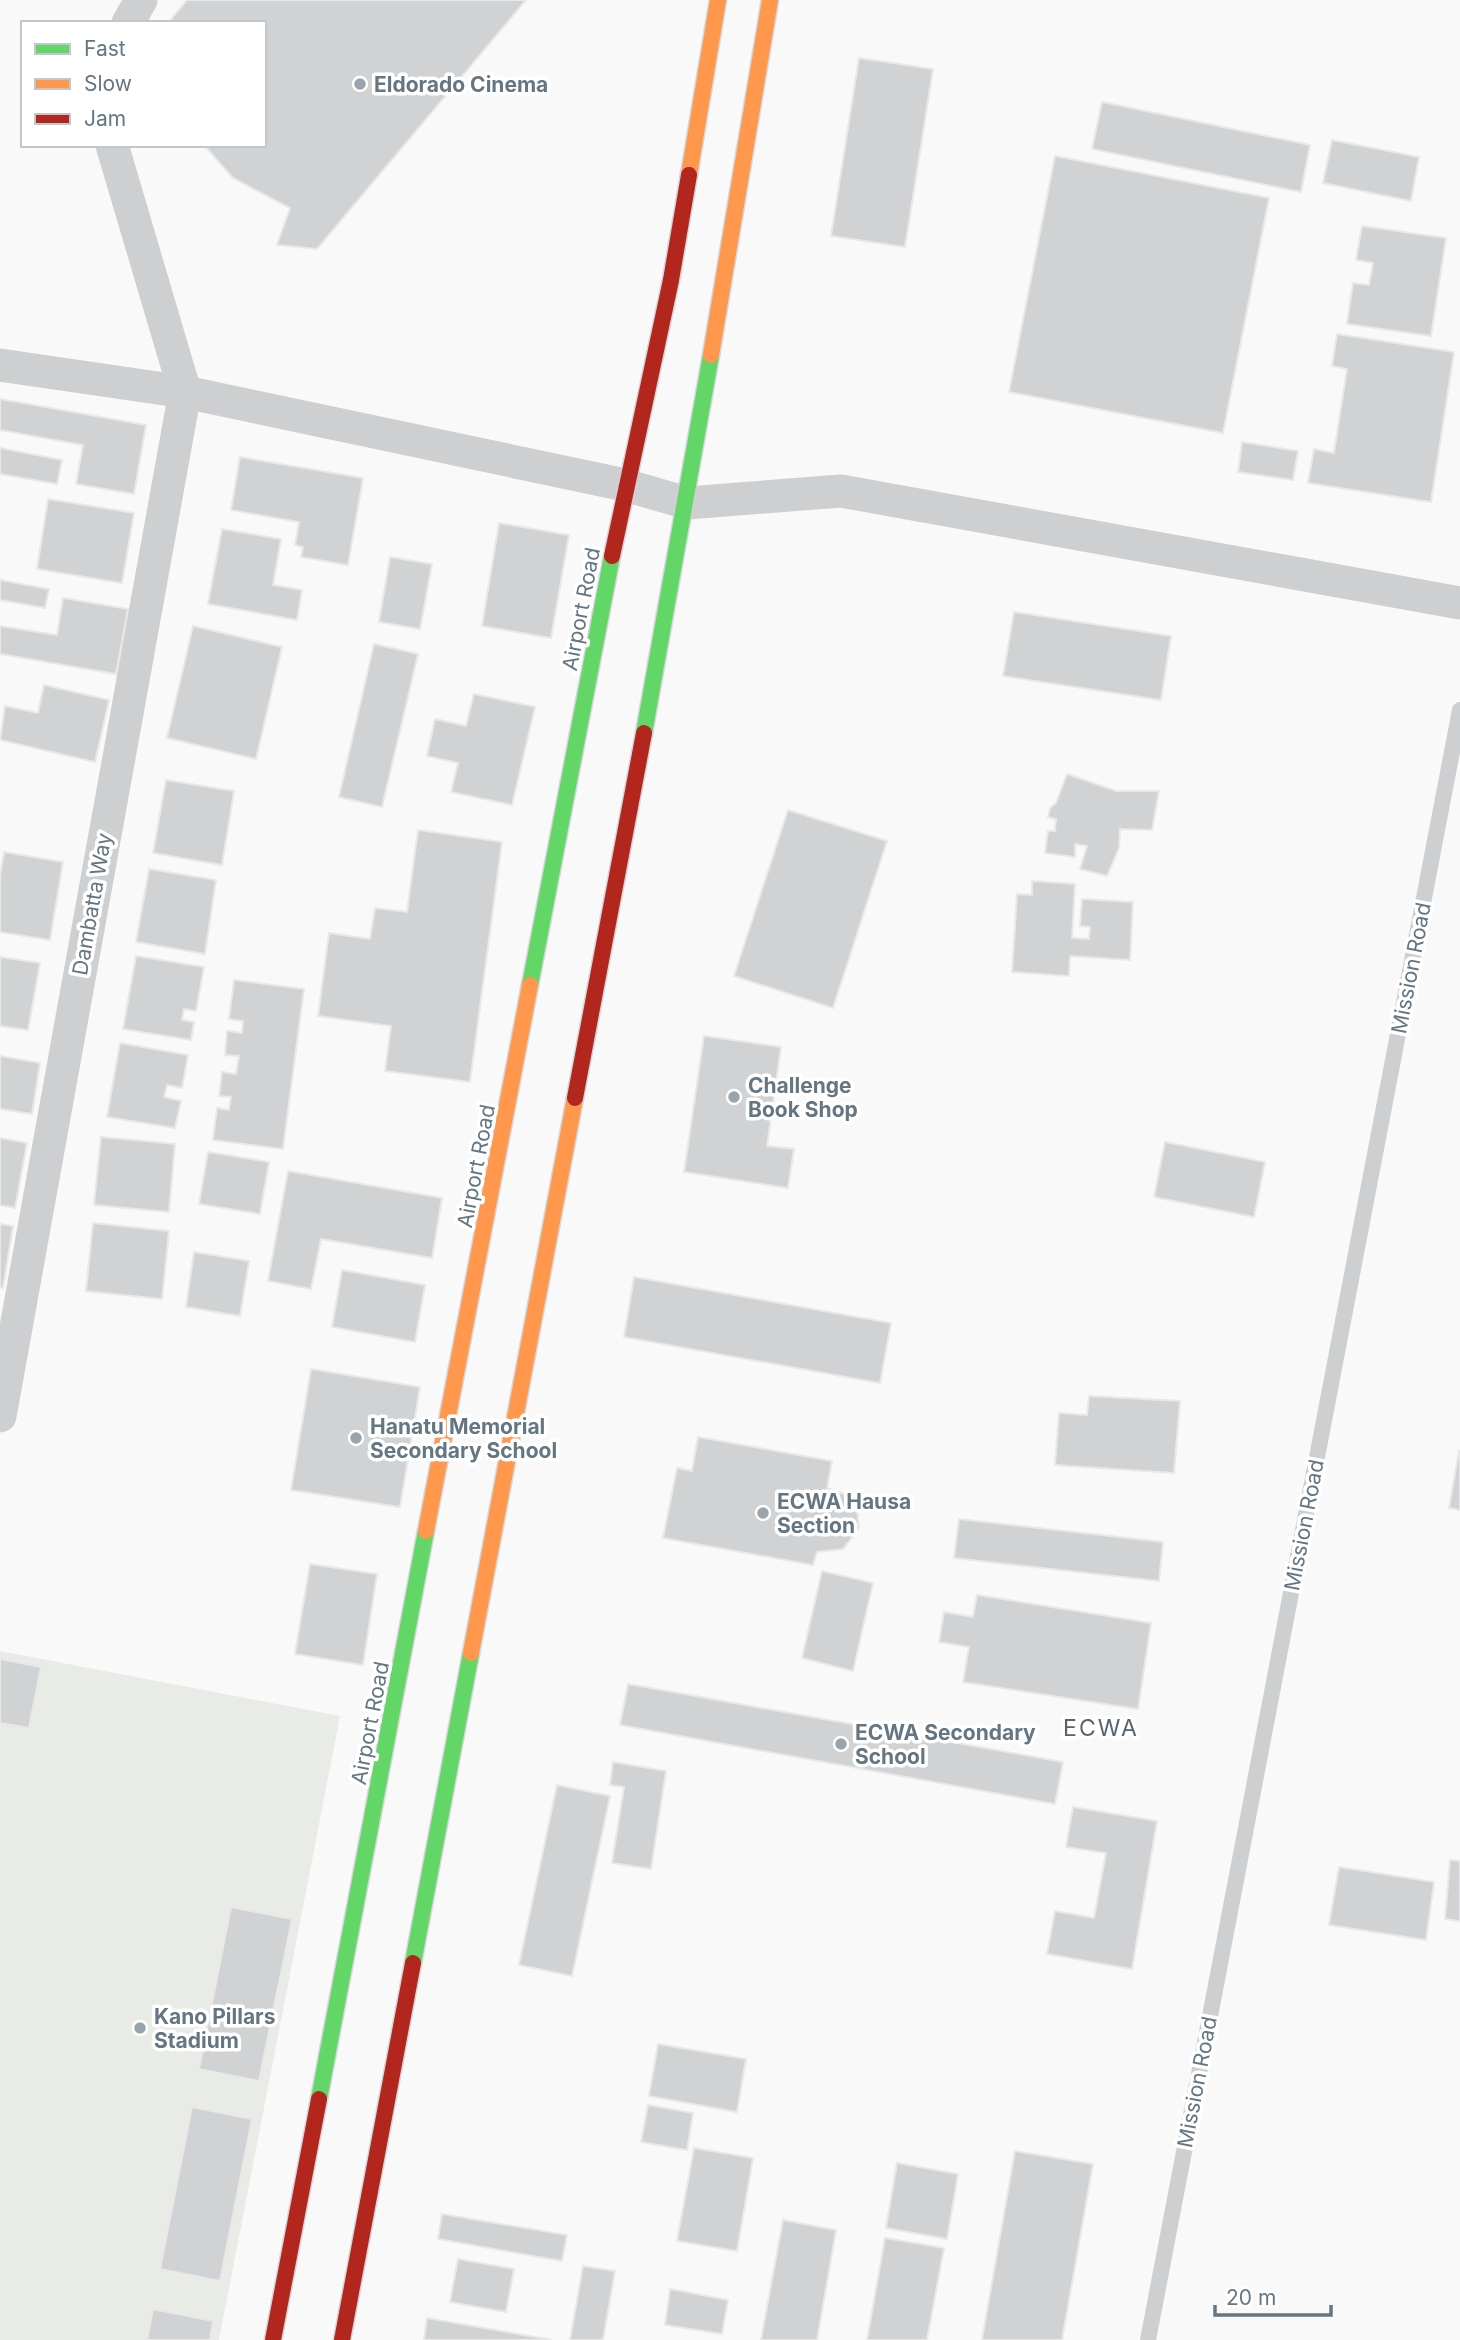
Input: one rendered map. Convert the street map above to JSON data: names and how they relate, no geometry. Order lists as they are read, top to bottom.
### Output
{
  "streets": {
    "main road": ["Airport Road"],
    "street": ["Dambatta Way"],
    "lane": ["Mission Road"]
  },
  "districts": ["ECWA"],
  "places": [
    "Eldorado Cinema",
    "Challenge Book Shop",
    "Hanatu Memorial Secondary School",
    "ECWA Hausa Section",
    "ECWA Secondary School",
    "Kano Pillars Stadium"
  ],
  "legend": ["Fast", "Slow", "Jam"],
  "scale_bar": "20 m"
}
